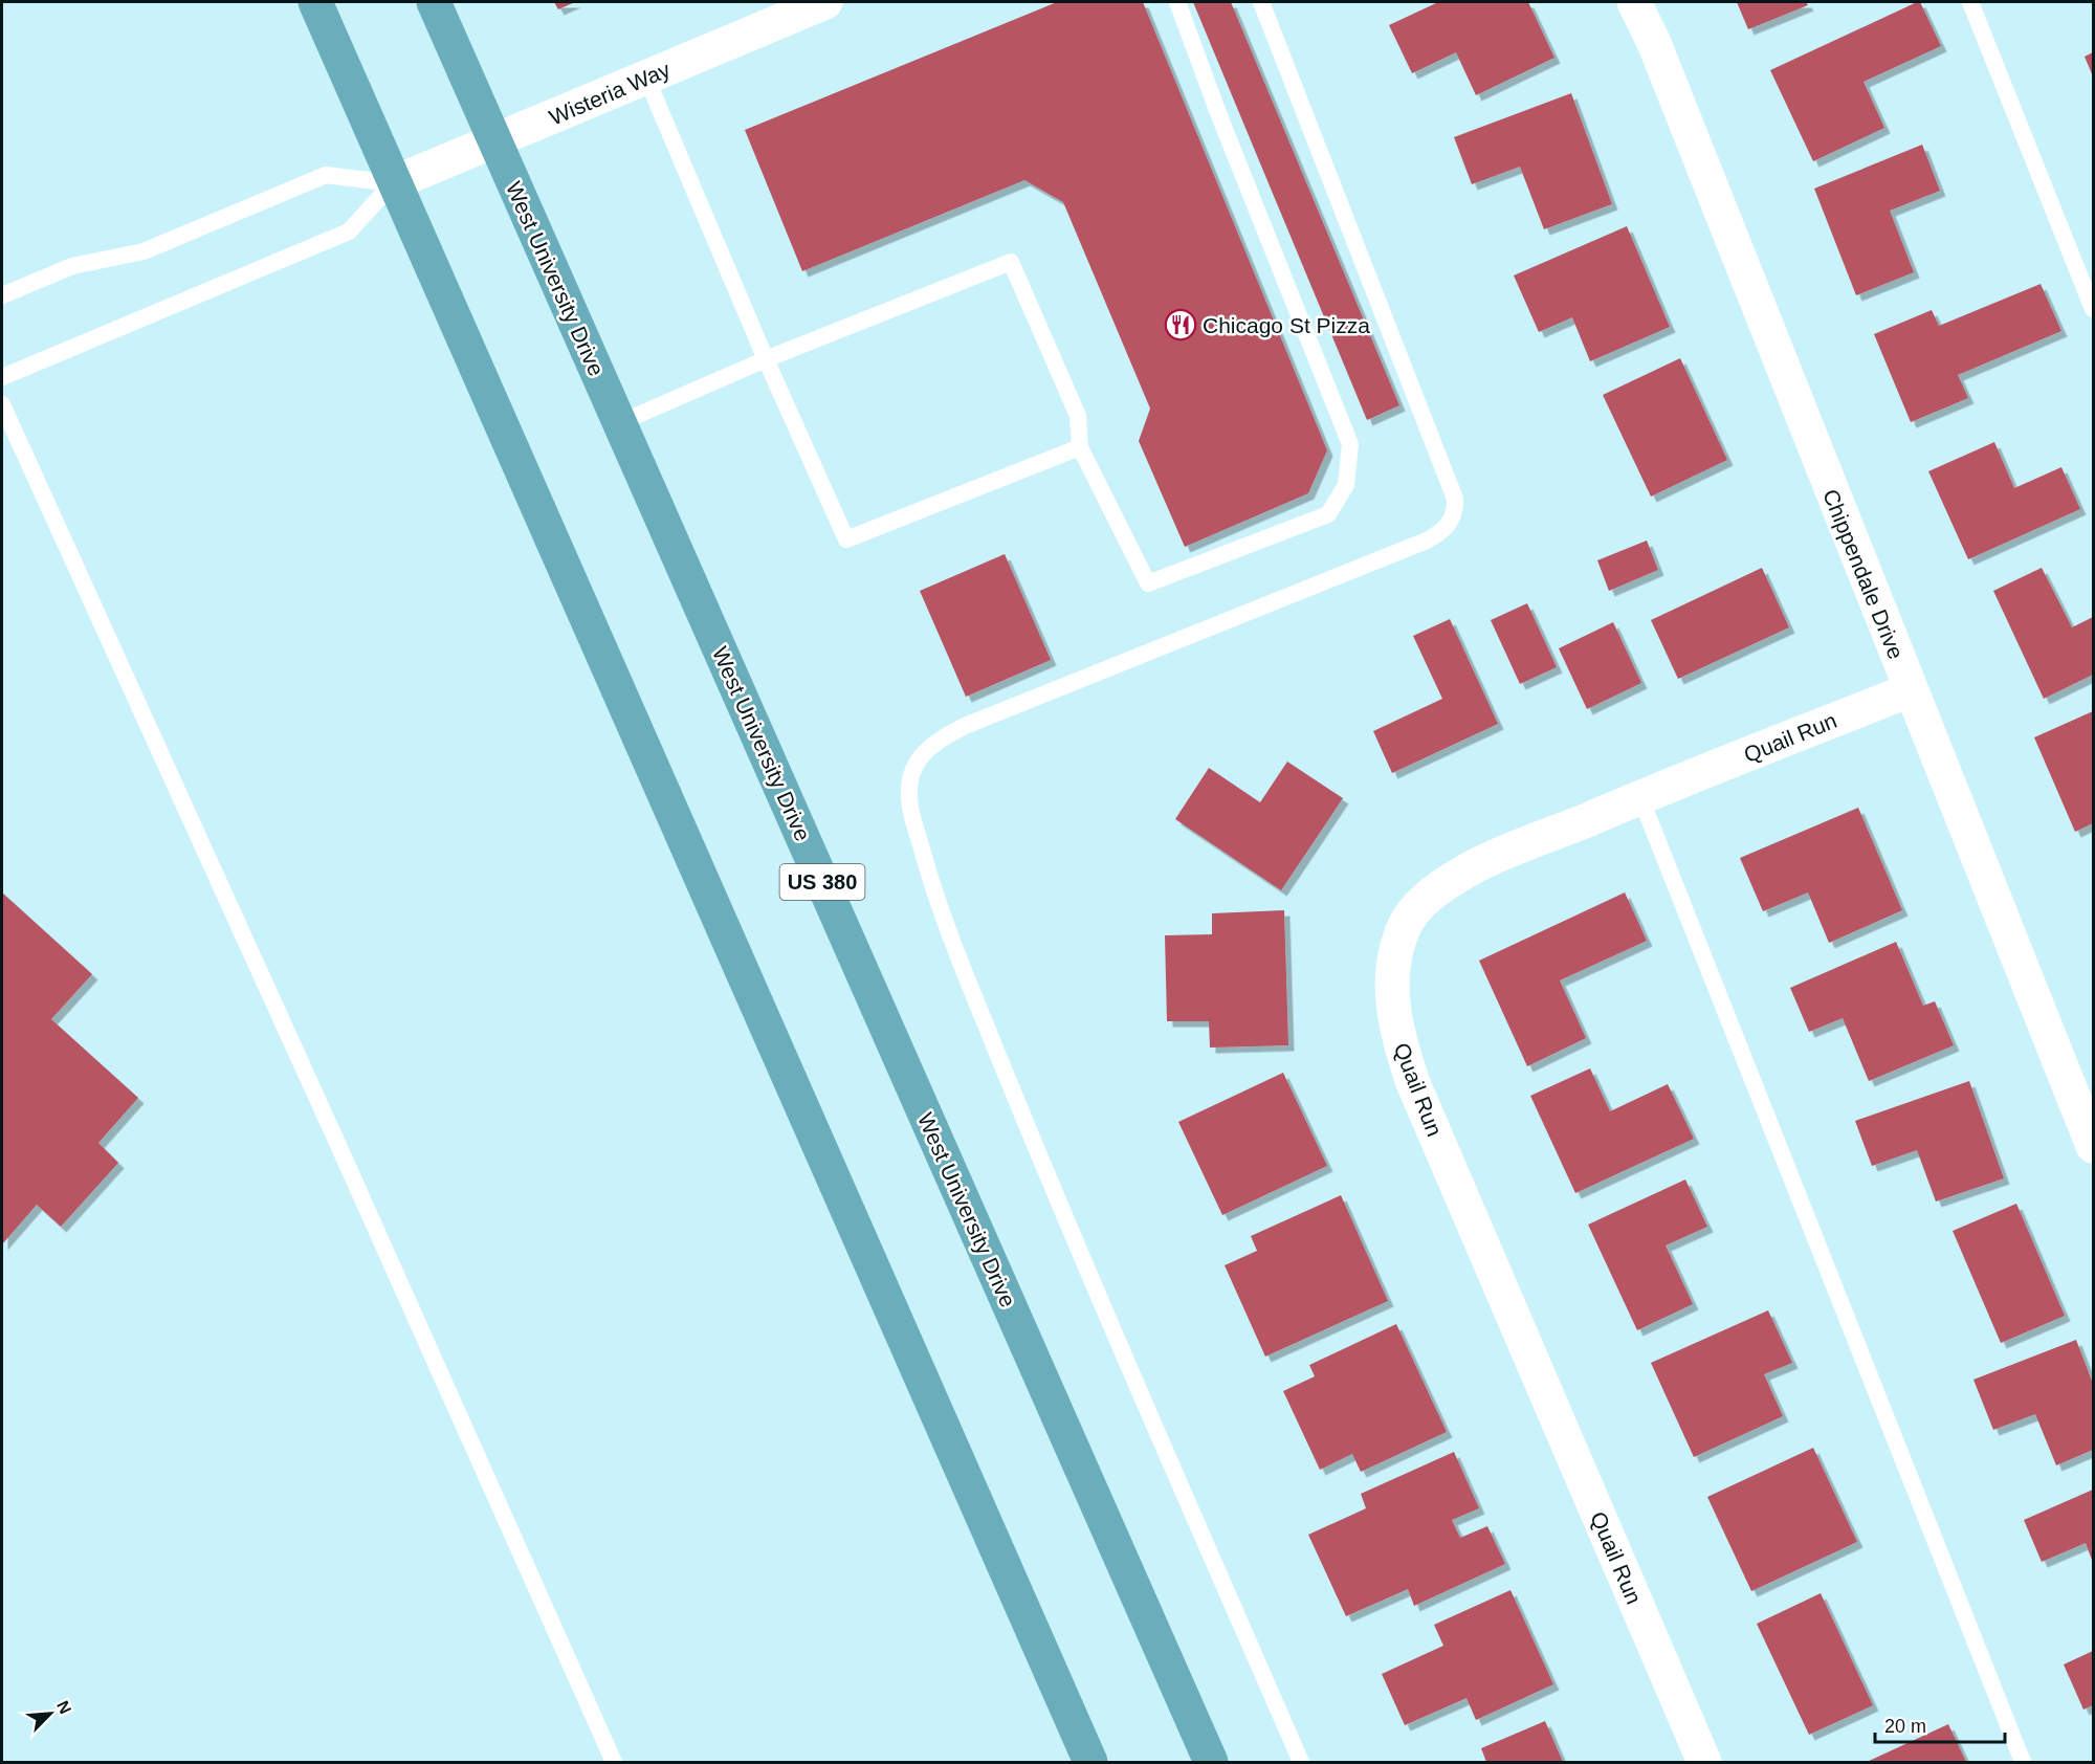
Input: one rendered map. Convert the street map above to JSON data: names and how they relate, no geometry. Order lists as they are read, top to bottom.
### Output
{
  "streets": {
    "highway": ["West University Drive", "US 380"],
    "street": ["Wisteria Way", "Chippendale Drive", "Quail Run"]
  },
  "crossings": [
    ["Wisteria Way", "West University Drive"],
    ["Chippendale Drive", "Quail Run"]
  ],
  "places": {
    "restaurant": ["Chicago St Pizza"]
  },
  "scale_bar": "20 m",
  "north": "top right"
}
